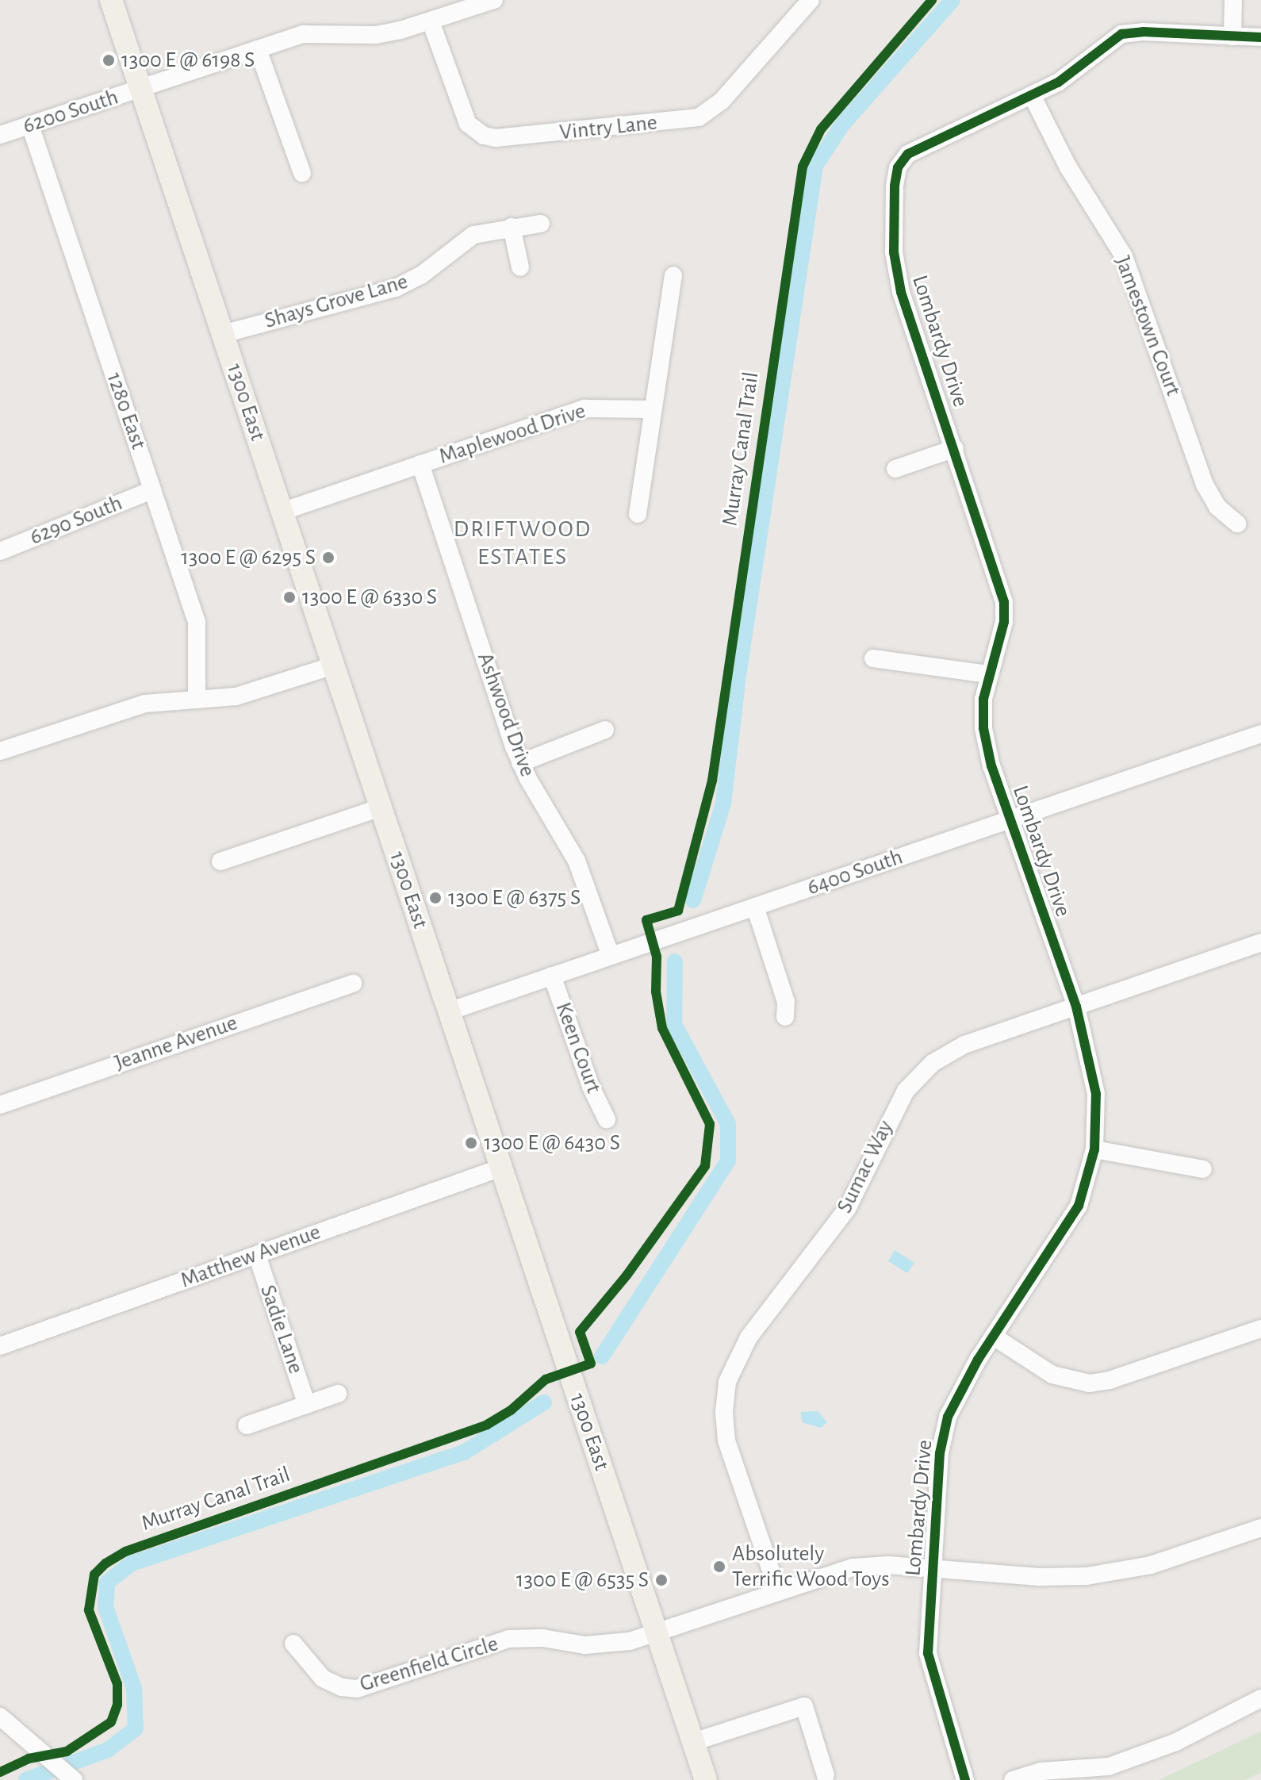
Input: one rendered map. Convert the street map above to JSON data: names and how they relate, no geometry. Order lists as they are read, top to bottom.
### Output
{
  "streets": {
    "main road": ["1300 East"],
    "street": [
      "6200 South",
      "Vintry Lane",
      "Shays Grove Lane",
      "Jamestown Court",
      "Lombardy Drive",
      "1280 East",
      "Maplewood Drive",
      "6290 South",
      "Ashwood Drive",
      "6400 South",
      "Jeanne Avenue",
      "Keen Court",
      "Sumac Way",
      "Matthew Avenue",
      "Sadie Lane",
      "Greenfield Circle"
    ],
    "cycle path": ["Murray Canal Trail"]
  },
  "crossings": [
    ["6200 South", "Vintry Lane"],
    ["6200 South", "1300 East"],
    ["6200 South", "1280 East"],
    ["Shays Grove Lane", "1300 East"],
    ["Jamestown Court", "Lombardy Drive"],
    ["Lombardy Drive", "6400 South"],
    ["Lombardy Drive", "Sumac Way"],
    ["Lombardy Drive", "Greenfield Circle"],
    ["1300 East", "Maplewood Drive"],
    ["1300 East", "6400 South"],
    ["1300 East", "Matthew Avenue"],
    ["1300 East", "Greenfield Circle"],
    ["1280 East", "6290 South"],
    ["Maplewood Drive", "Ashwood Drive"],
    ["Ashwood Drive", "6400 South"],
    ["6400 South", "Keen Court"],
    ["Sumac Way", "Greenfield Circle"],
    ["Matthew Avenue", "Sadie Lane"]
  ],
  "districts": ["DRIFTWOOD ESTATES"],
  "places": [
    "1300 E @ 6198 S",
    "1300 E @ 6295 S",
    "1300 E @ 6330 S",
    "1300 E @ 6375 S",
    "1300 E @ 6430 S",
    "Absolutely Terrific Wood Toys",
    "1300 E @ 6535 S"
  ]
}
